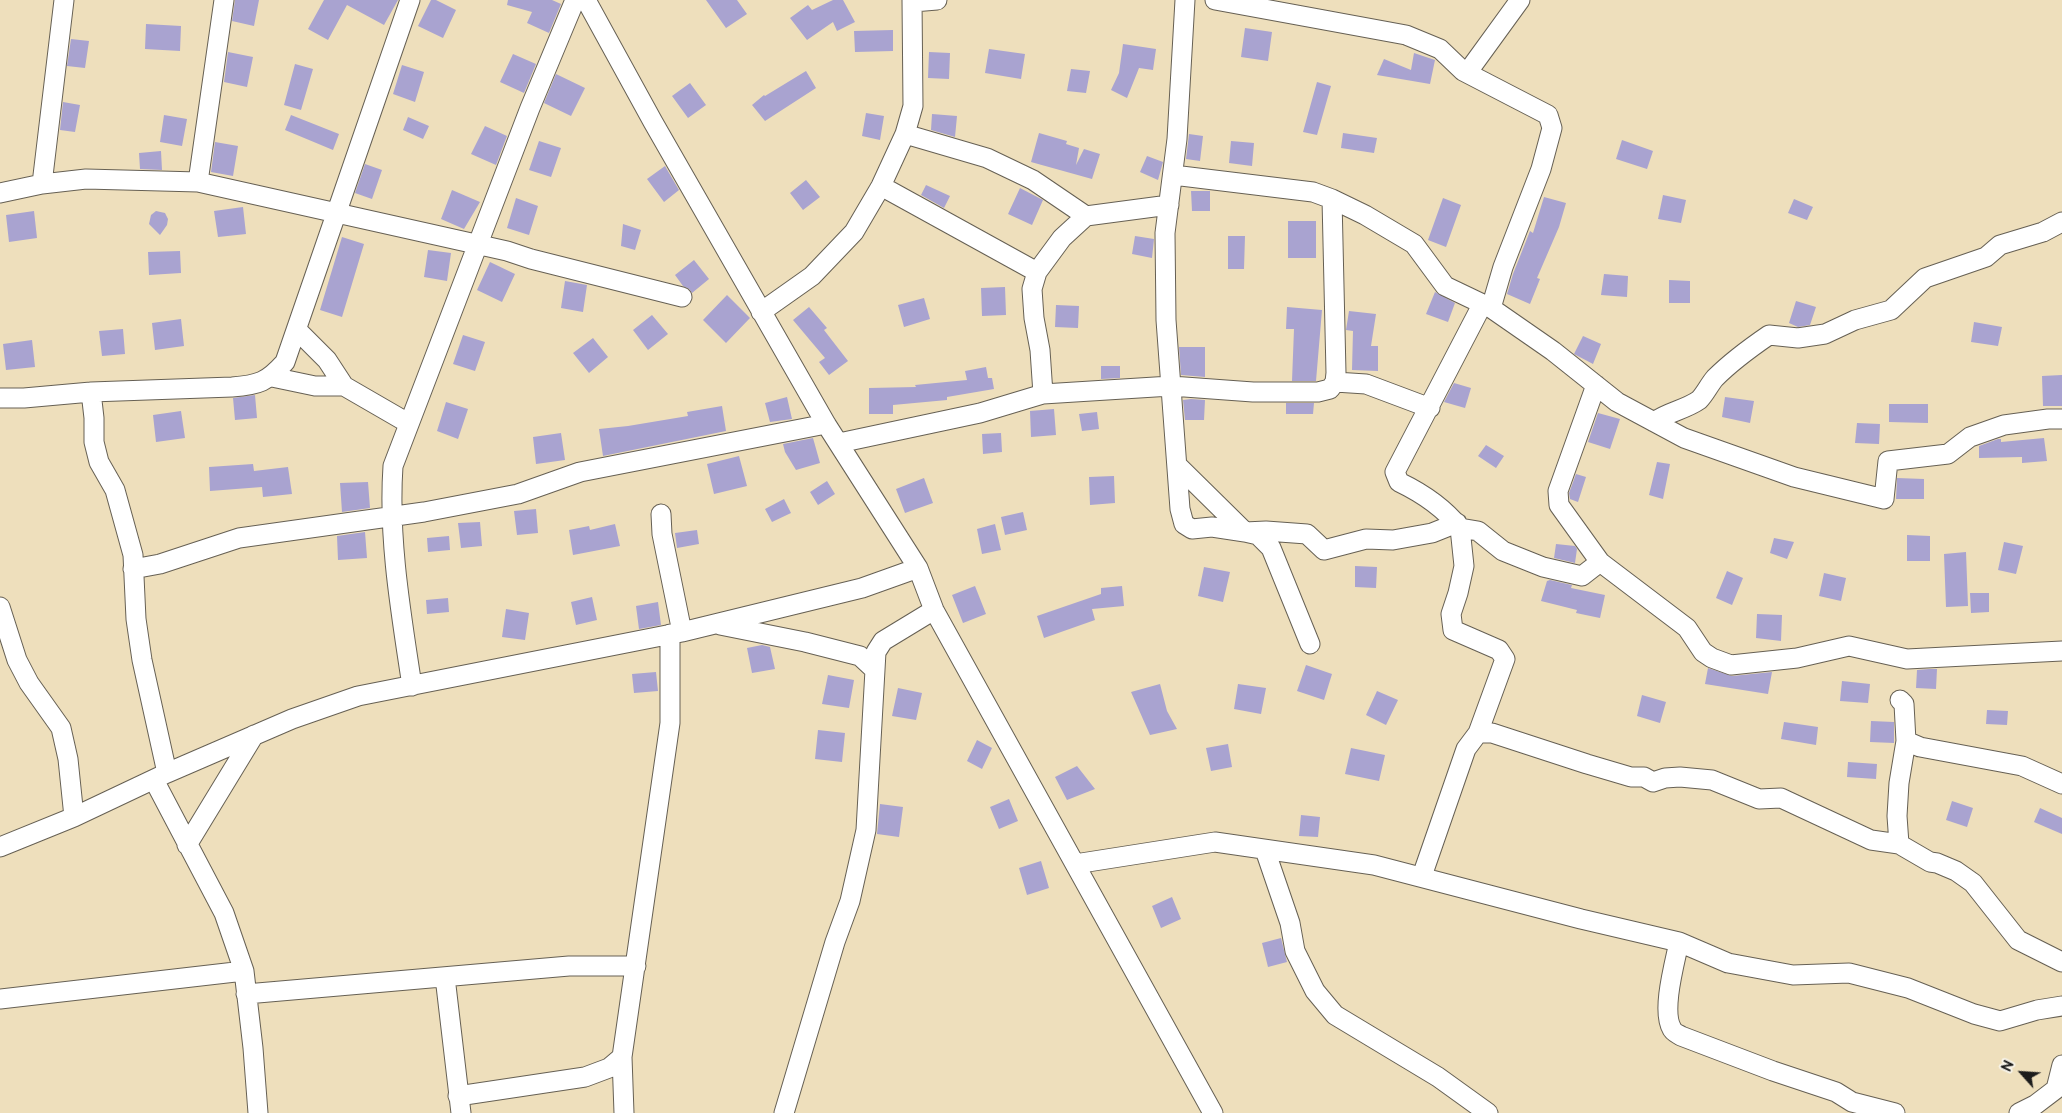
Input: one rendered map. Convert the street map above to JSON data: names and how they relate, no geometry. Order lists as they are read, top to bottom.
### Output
{
  "north": "top left"
}
